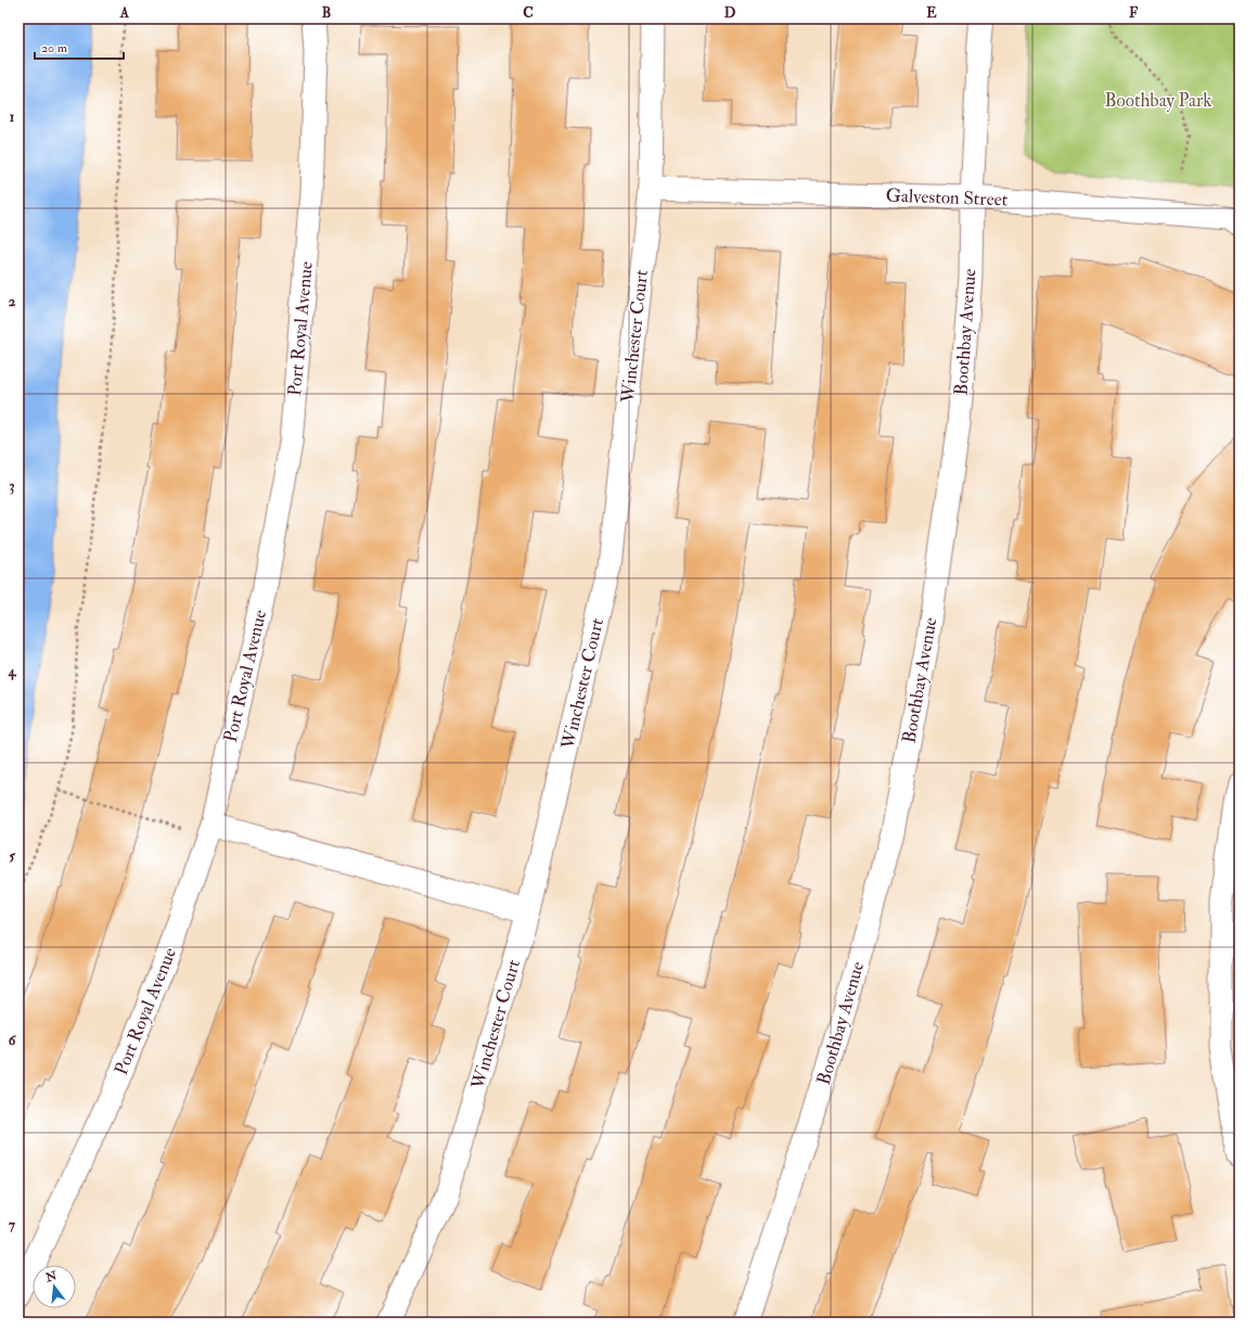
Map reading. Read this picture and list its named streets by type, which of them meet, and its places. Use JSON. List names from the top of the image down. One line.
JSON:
{"streets":{"street":["Galveston Street","Port Royal Avenue","Boothbay Avenue","Winchester Court"]},"crossings":[["Galveston Street","Boothbay Avenue"],["Galveston Street","Winchester Court"]],"parks":["Boothbay Park"],"scale_bar":"20 m","north":"top","grid":{"columns":["A","B","C","D","E","F"],"rows":["1","2","3","4","5","6","7"]}}
